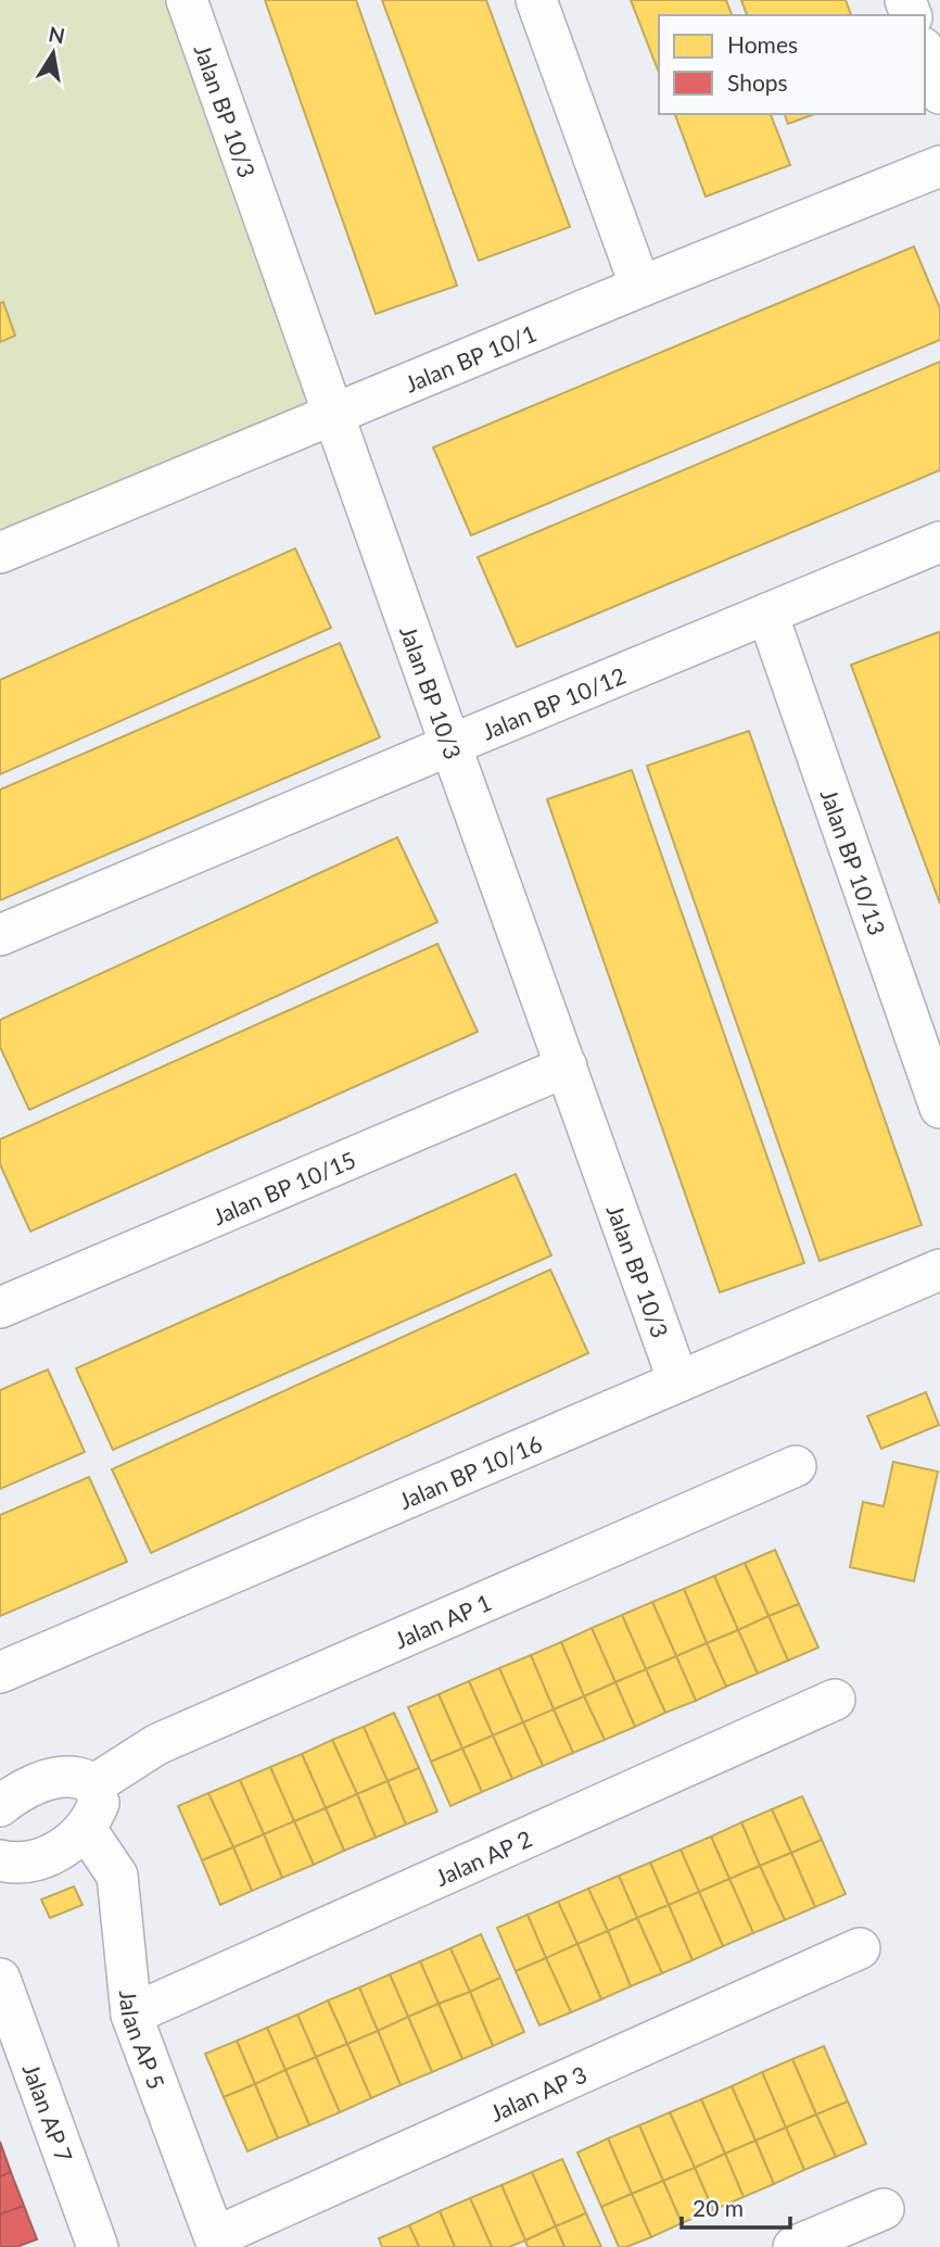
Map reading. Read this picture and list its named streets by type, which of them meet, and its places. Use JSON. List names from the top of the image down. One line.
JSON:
{"streets":{"street":["Jalan BP 10/3","Jalan BP 10/1","Jalan BP 10/12","Jalan BP 10/13","Jalan BP 10/15","Jalan BP 10/16","Jalan AP 1","Jalan AP 2","Jalan AP 5","Jalan AP 3","Jalan AP 7"]},"crossings":[["Jalan BP 10/3","Jalan BP 10/1"],["Jalan BP 10/3","Jalan BP 10/12"],["Jalan BP 10/3","Jalan BP 10/15"],["Jalan BP 10/3","Jalan BP 10/16"],["Jalan BP 10/12","Jalan BP 10/13"],["Jalan AP 2","Jalan AP 5"],["Jalan AP 5","Jalan AP 3"]],"legend":["Homes","Shops"],"scale_bar":"20 m","north":"top"}
